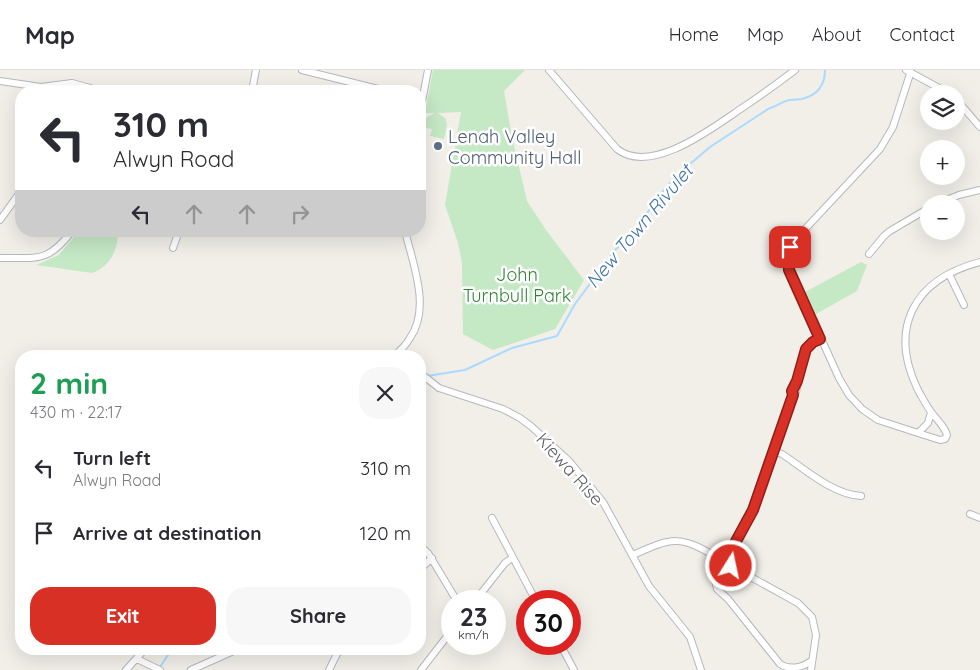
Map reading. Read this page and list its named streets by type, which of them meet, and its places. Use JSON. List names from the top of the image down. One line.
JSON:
{"streets":{"street":["Kiewa Rise"]},"water":["New Town Rivulet"],"parks":["John Turnbull Park"],"places":["Lenah Valley Community Hall"],"page":{"header":"Map","nav":["Home","Map","About","Contact"],"map_buttons":["+","−"],"turn":["310 m","Alwyn Road"],"heading":["2 min","430 m · 22:17"],"list":[{"name":"Turn left","note":"Alwyn Road","value":"310 m"},{"name":"Arrive at destination","value":"120 m"}],"buttons":["Exit","Share"],"speed":"23 km/h","limit":"30"}}
